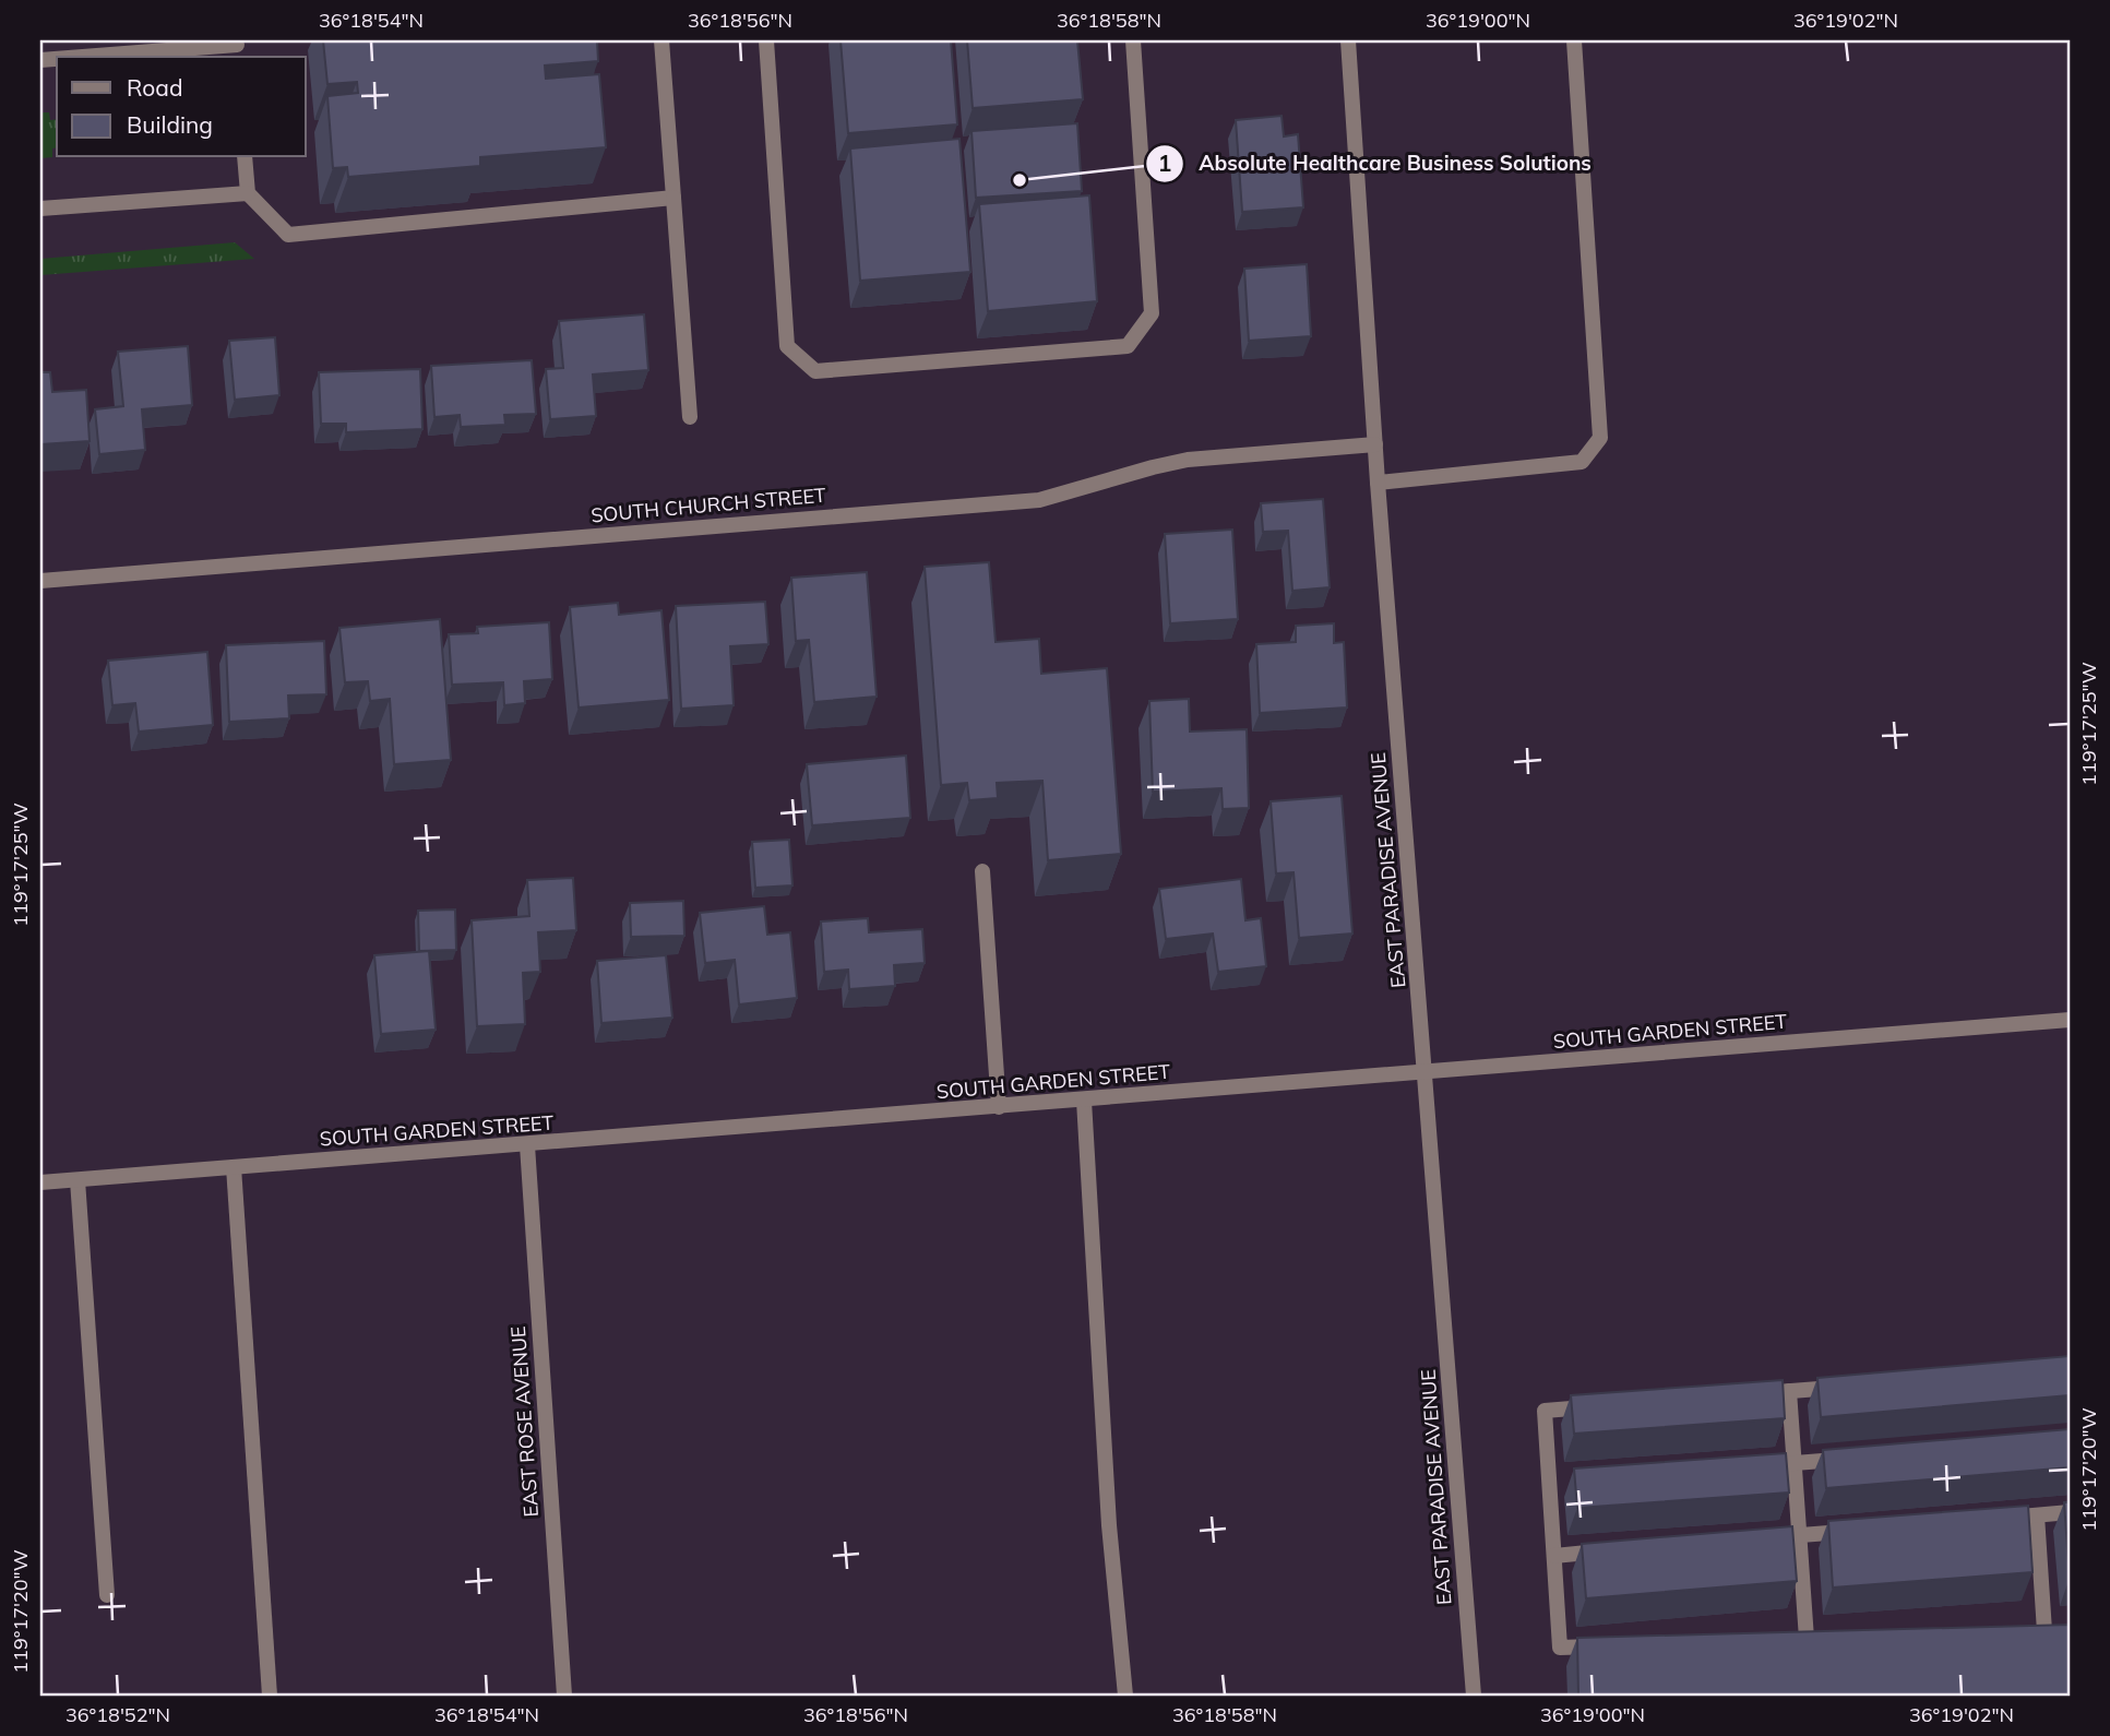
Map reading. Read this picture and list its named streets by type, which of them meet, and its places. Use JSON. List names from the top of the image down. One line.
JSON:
{"streets":{"street":["SOUTH CHURCH STREET","EAST PARADISE AVENUE","SOUTH GARDEN STREET","EAST ROSE AVENUE"]},"crossings":[["SOUTH CHURCH STREET","EAST PARADISE AVENUE"],["EAST PARADISE AVENUE","SOUTH GARDEN STREET"],["SOUTH GARDEN STREET","EAST ROSE AVENUE"]],"places":["Absolute Healthcare Business Solutions"],"legend":["Road","Building"],"coordinates":["36°18'54\"N","36°18'56\"N","36°18'58\"N","36°19'00\"N","36°19'02\"N","119°17'25\"W","119°17'20\"W","36°18'52\"N"]}
